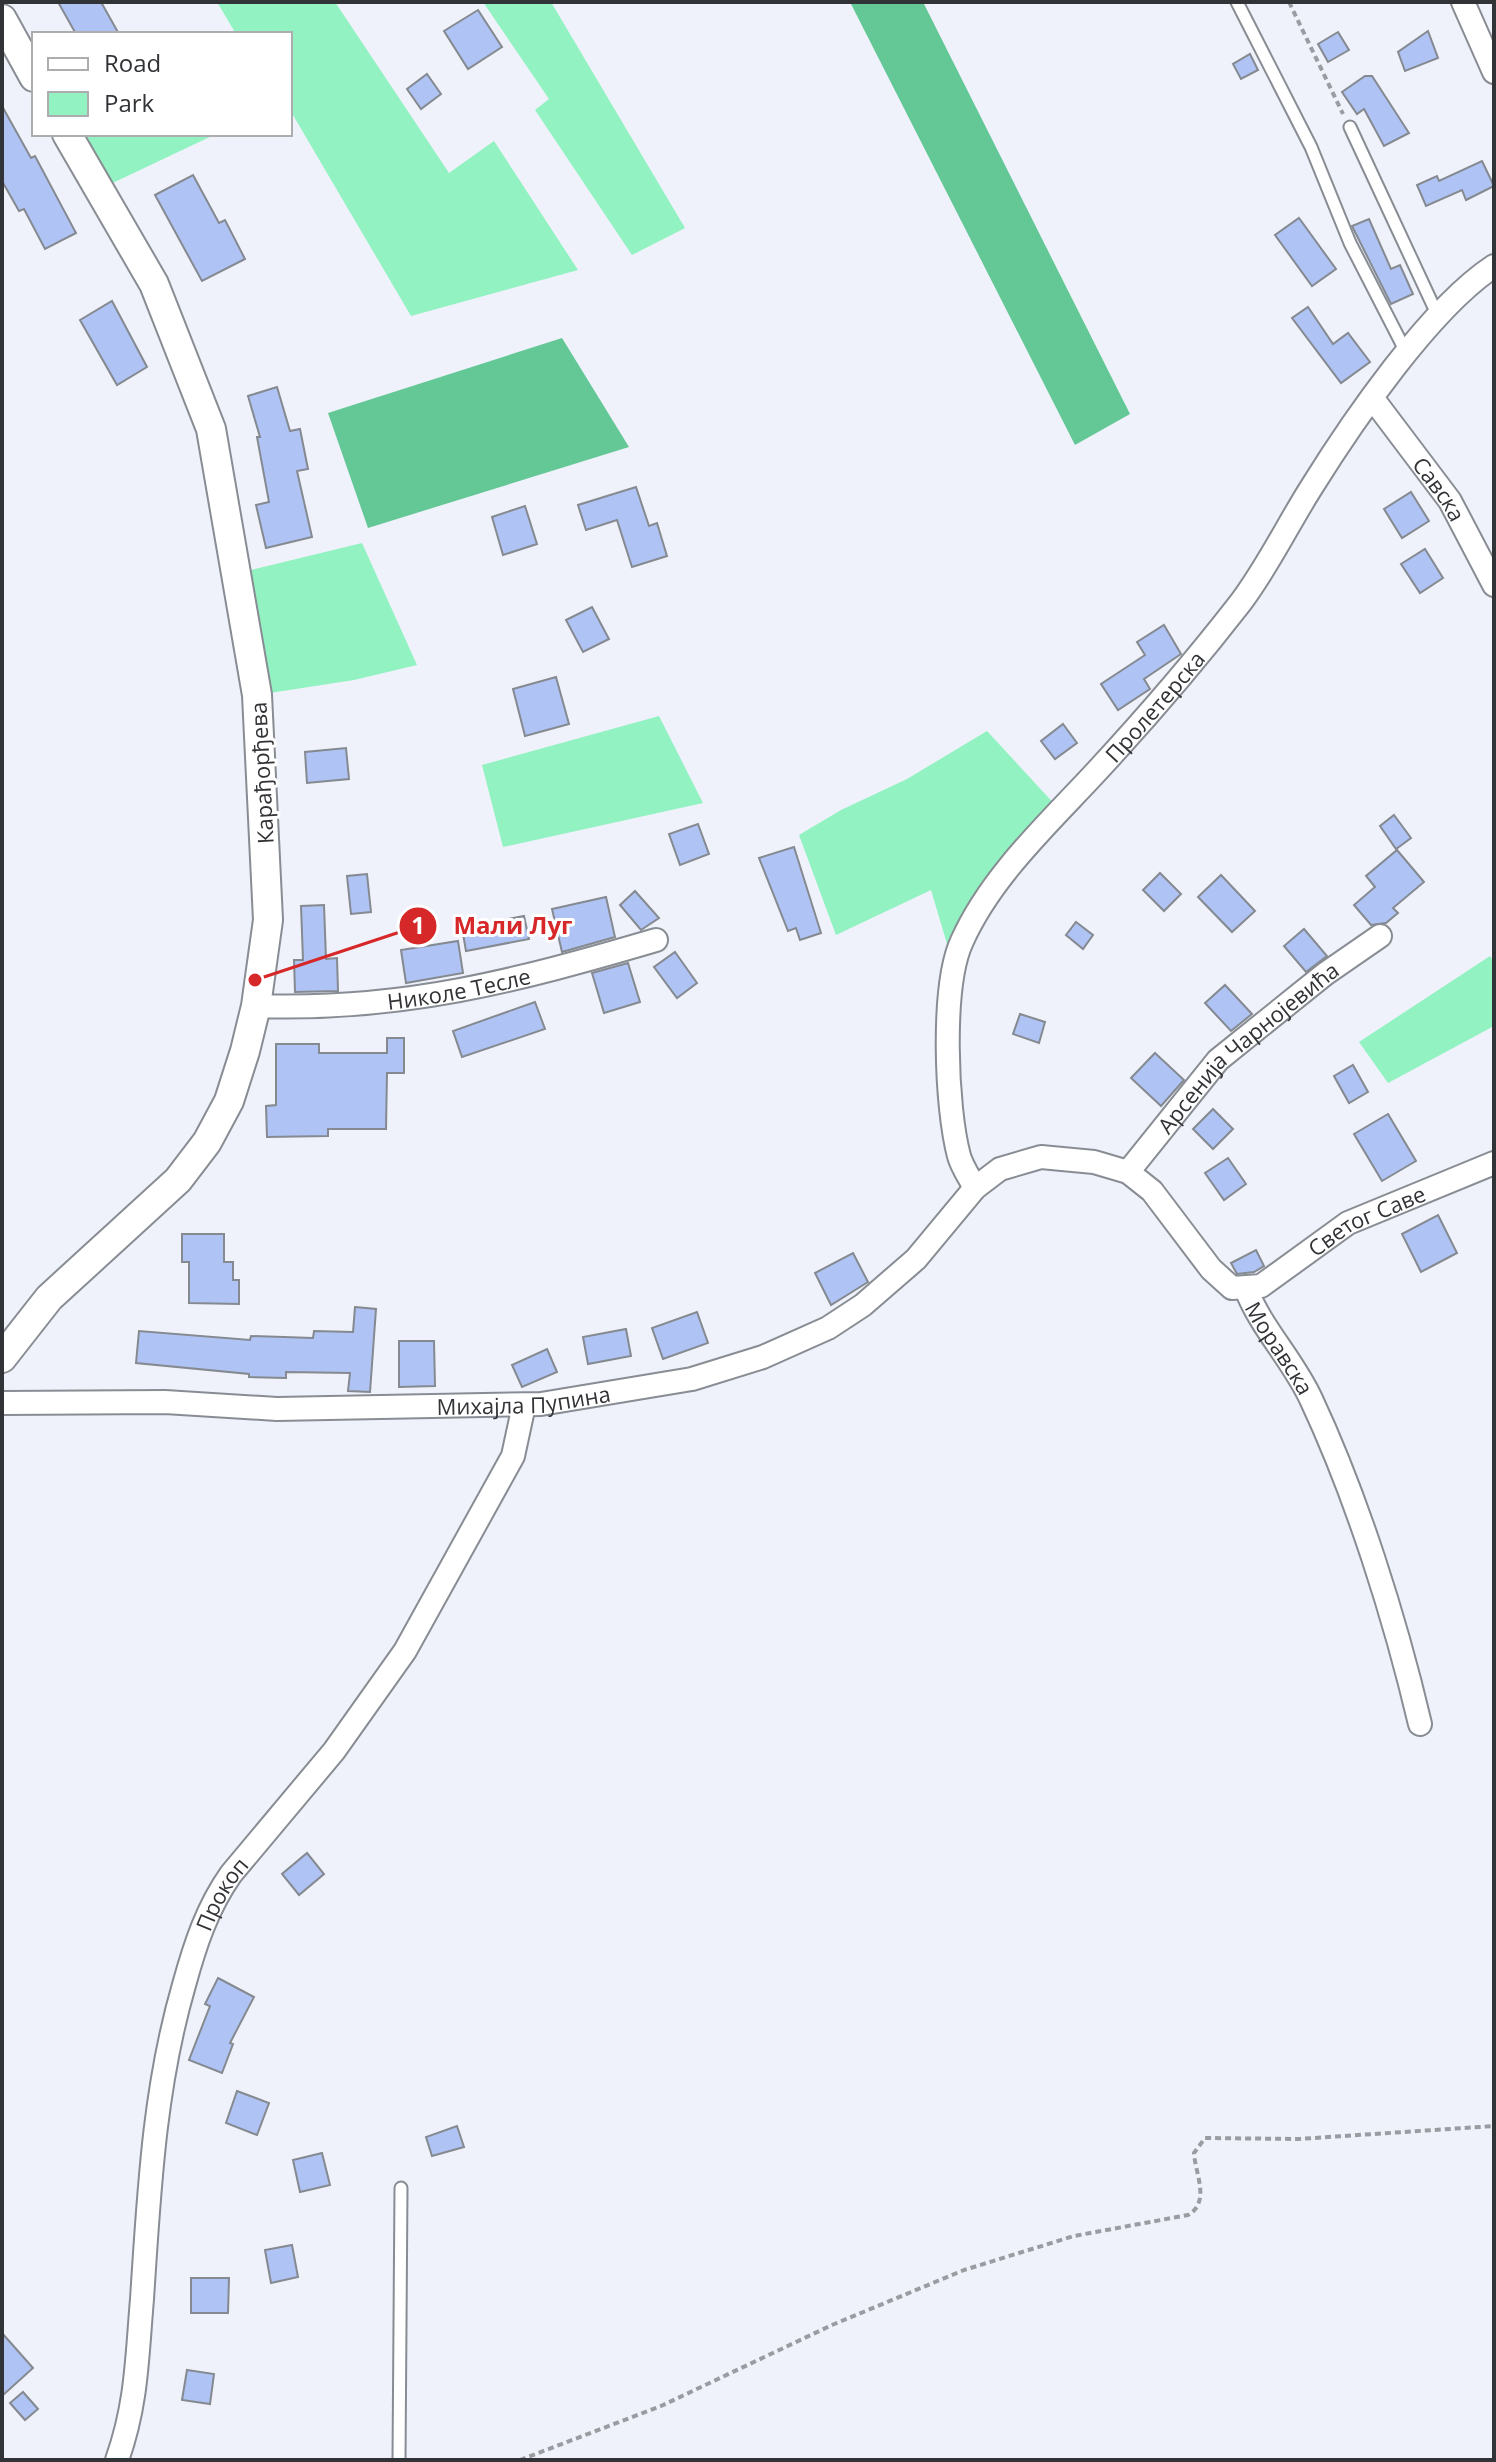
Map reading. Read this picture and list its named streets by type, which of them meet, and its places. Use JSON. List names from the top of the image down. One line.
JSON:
{"streets":{"street":["Савска","Пролетерска","Карађорђева","Николе Тесле","Арсенија Чарнојевића","Светог Саве","Моравска","Михајла Пупина","Прокоп"]},"crossings":[["Савска","Пролетерска"],["Пролетерска","Моравска"],["Пролетерска","Михајла Пупина"],["Карађорђева","Николе Тесле"],["Арсенија Чарнојевића","Моравска"],["Светог Саве","Моравска"],["Моравска","Михајла Пупина"],["Михајла Пупина","Прокоп"]],"places":["Мали Луг"],"legend":["Road","Park"]}
